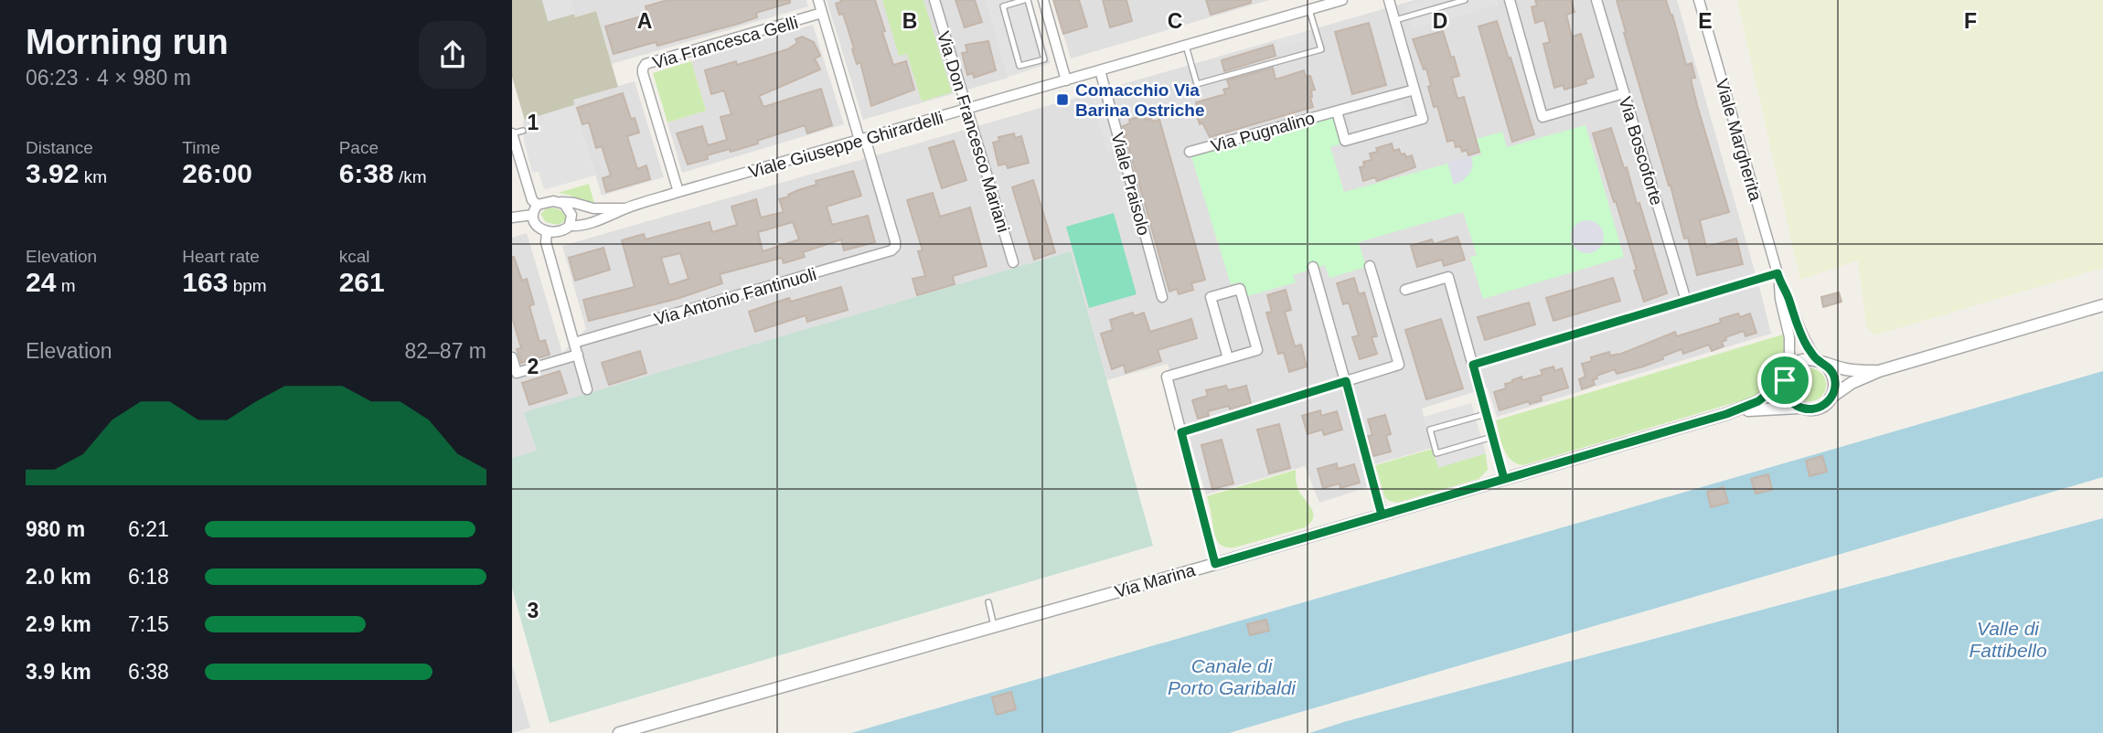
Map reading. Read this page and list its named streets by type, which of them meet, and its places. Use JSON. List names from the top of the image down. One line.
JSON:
{"streets":{"street":["Via Francesca Gelli","Via Don Francesco Mariani","Via Pugnalino","Viale Margherita","Viale Giuseppe Ghirardelli","Via Boscoforte","Viale Praisolo","Via Antonio Fantinuoli","Via Marina"]},"crossings":[["Via Francesca Gelli","Viale Giuseppe Ghirardelli"],["Via Don Francesco Mariani","Viale Giuseppe Ghirardelli"],["Viale Margherita","Via Marina"],["Viale Giuseppe Ghirardelli","Viale Praisolo"],["Viale Giuseppe Ghirardelli","Via Antonio Fantinuoli"]],"water":["Valle di Fattibello","Canale di Porto Garibaldi"],"places":{"transit":["Comacchio Via Barina Ostriche"]},"page":{"heading":["Morning run","06:23 · 4 × 980 m"],"stats":[["Distance","3.92 km"],["Time","26:00"],["Pace","6:38 /km"],["Elevation","24 m"],["Heart rate","163 bpm"],["kcal","261"]],"chart":["Elevation","82–87 m"],"list":[{"name":"980 m","note":"6:21"},{"name":"2.0 km","note":"6:18"},{"name":"2.9 km","note":"7:15"},{"name":"3.9 km","note":"6:38"}]},"grid":{"columns":["A","B","C","D","E","F"],"rows":["1","2","3"]}}
